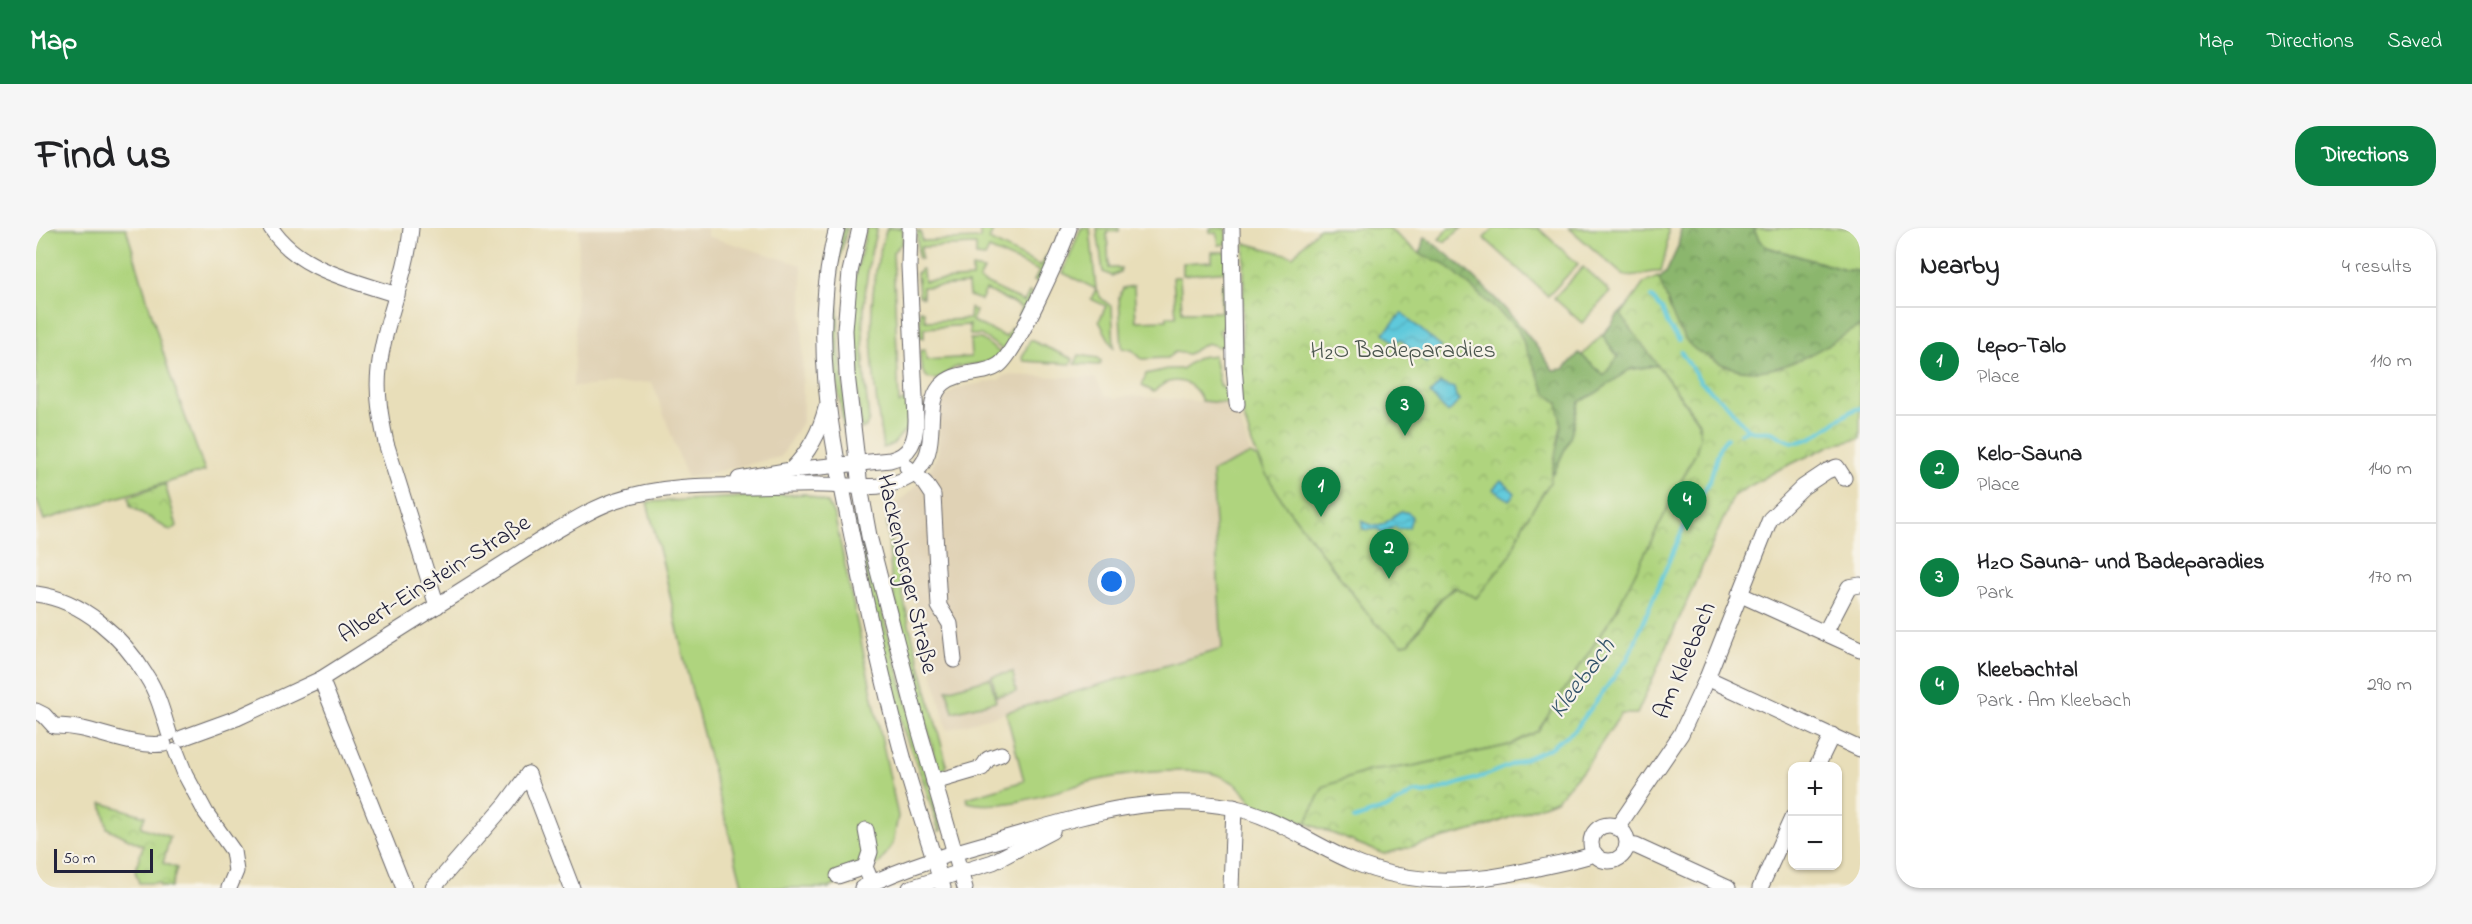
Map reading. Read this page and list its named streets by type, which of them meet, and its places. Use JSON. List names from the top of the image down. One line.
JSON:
{"streets":{"street":["Hackenberger Straße","Albert-Einstein-Straße","Am Kleebach"]},"crossings":[["Hackenberger Straße","Albert-Einstein-Straße"]],"water":["Kleebach"],"parks":["H₂O Badeparadies"],"scale_bar":"50 m","page":{"header":"Map","nav":["Map","Directions","Saved"],"title":"Find us","buttons":"Directions","heading":["Nearby","4 results"],"list":[{"mark":"1","name":"Lepo-Talo","note":"Place","value":"110 m"},{"mark":"2","name":"Kelo-Sauna","note":"Place","value":"140 m"},{"mark":"3","name":"H₂O Sauna- und Badeparadies","note":"Park","value":"170 m"},{"mark":"4","name":"Kleebachtal","note":"Park · Am Kleebach","value":"290 m"}],"pins":["3","1","4","2"],"map_buttons":["+","−"],"scale":"50 m"}}
